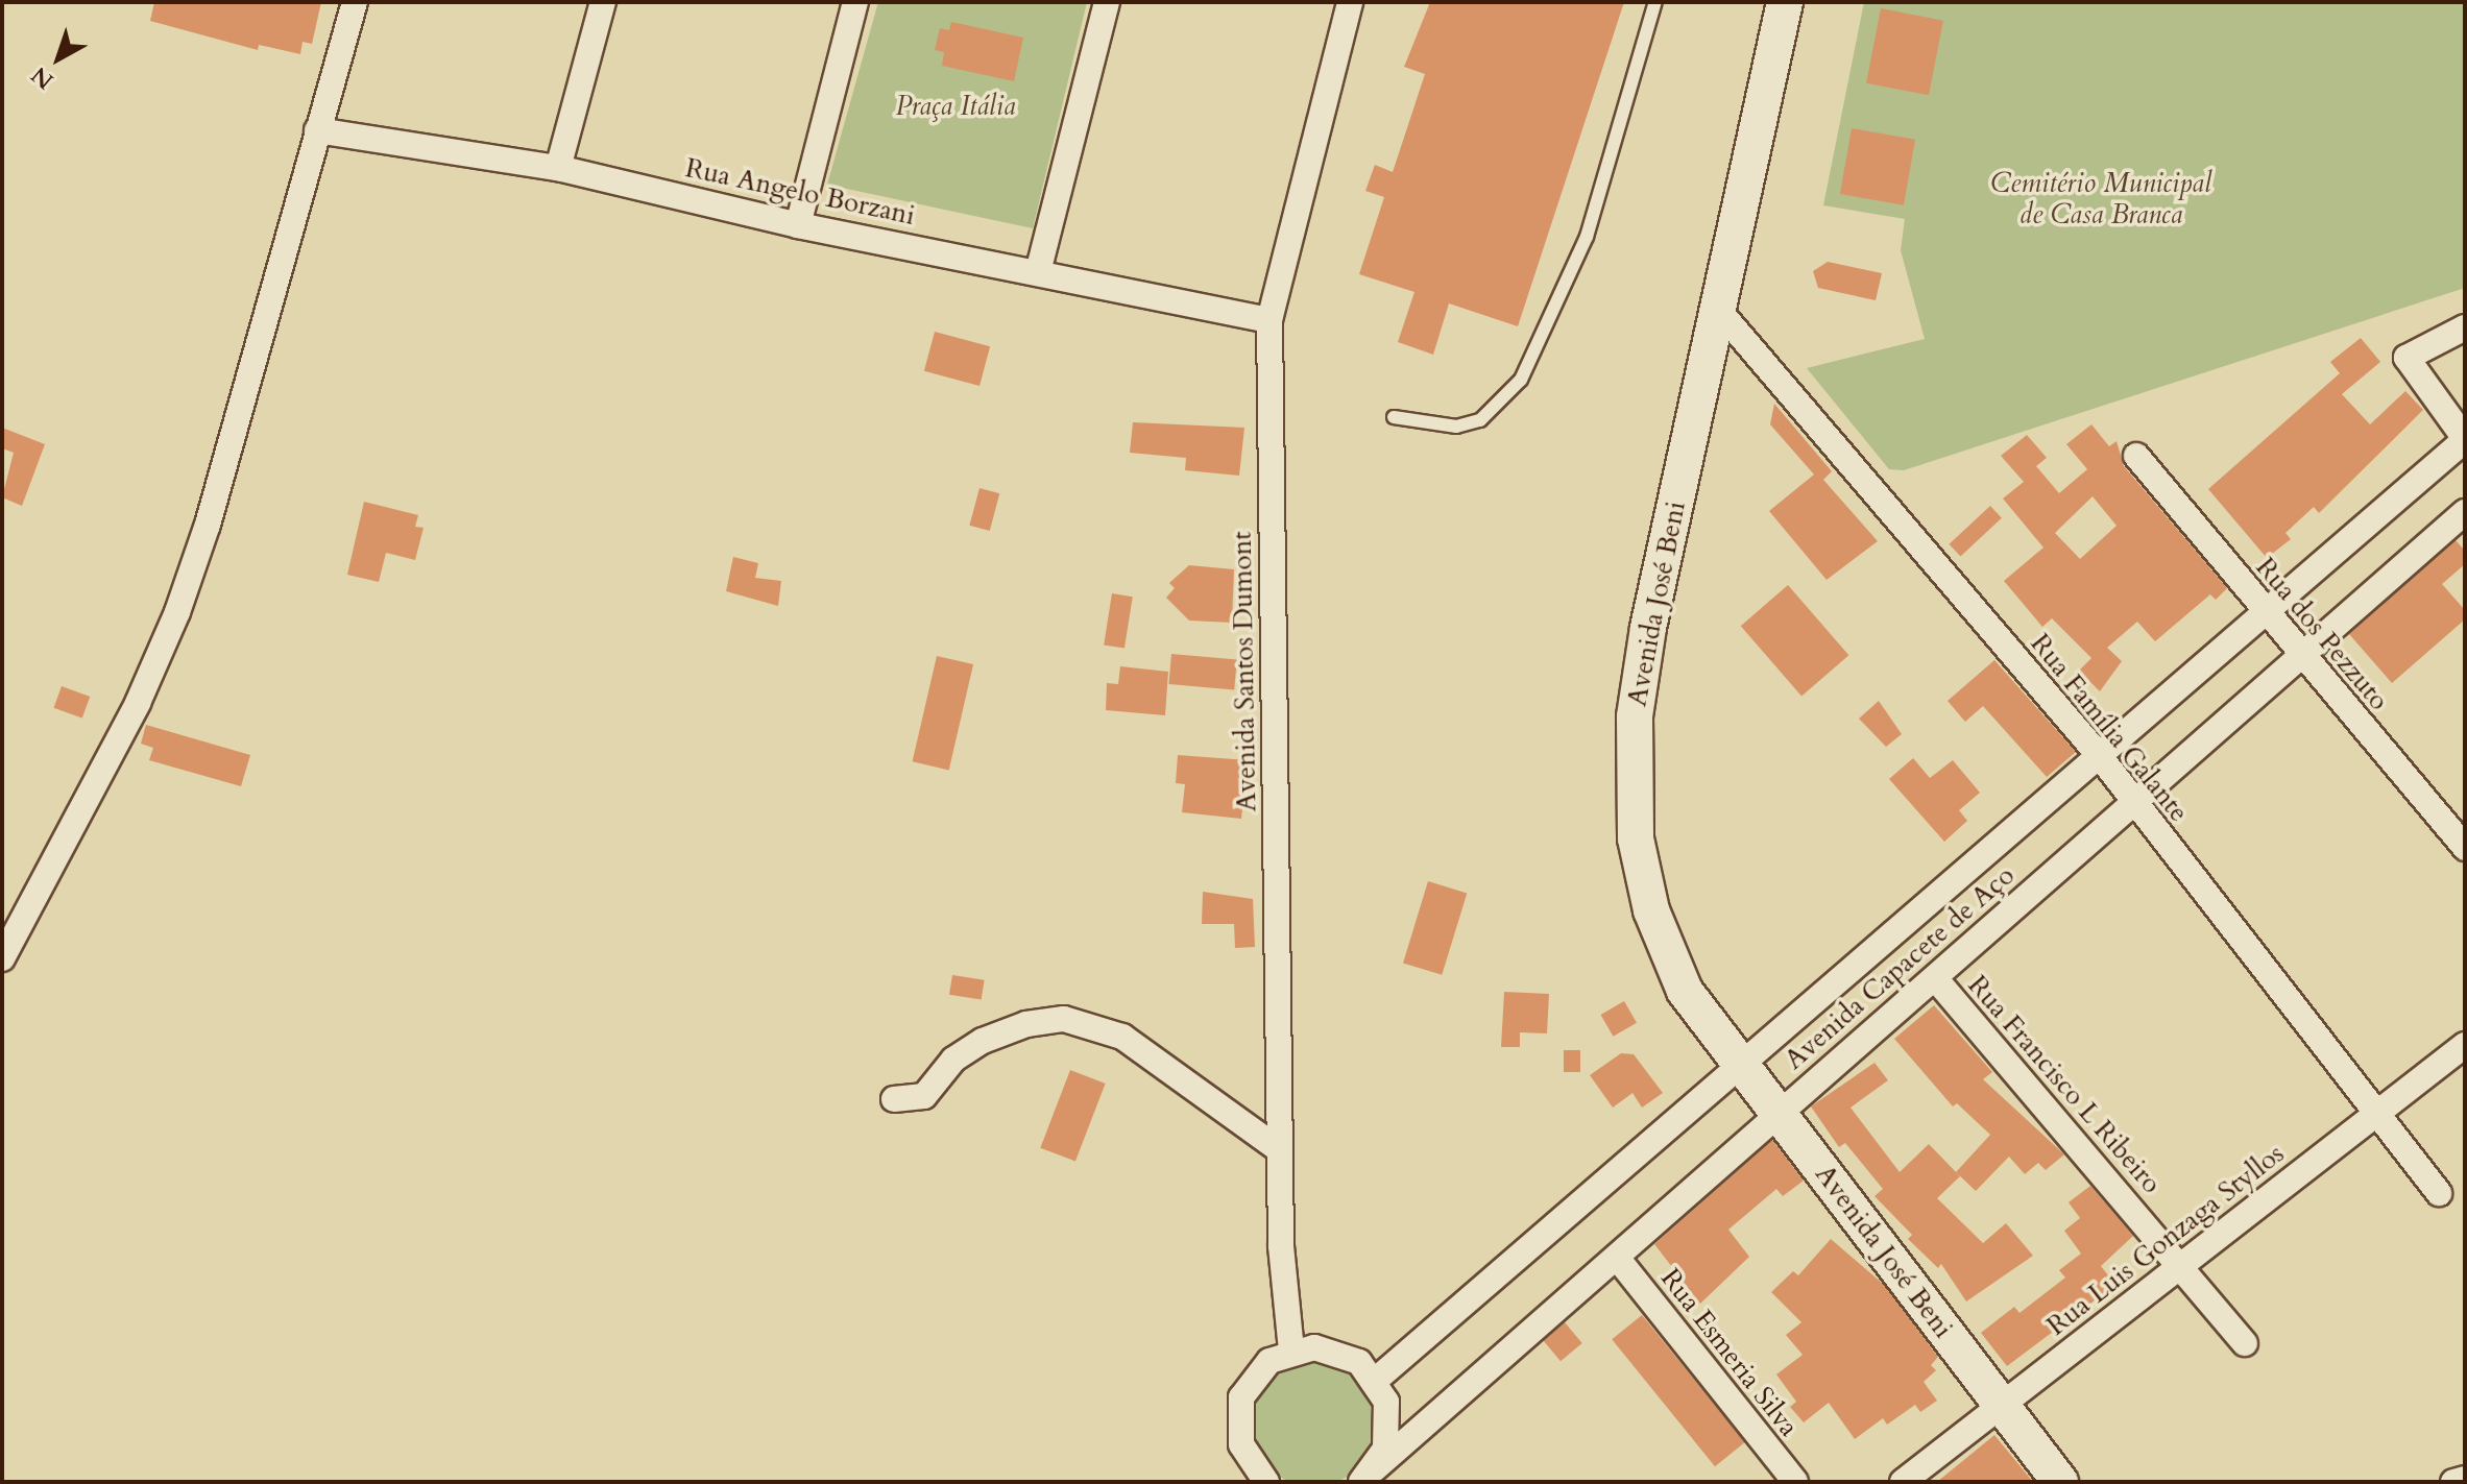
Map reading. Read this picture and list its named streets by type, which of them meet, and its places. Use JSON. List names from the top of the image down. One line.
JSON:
{"streets":{"main road":["Avenida José Beni"],"street":["Rua Angelo Borzani","Rua dos Pezzuto","Avenida Santos Dumont","Rua Família Galante","Avenida Capacete de Aço","Rua Francisco L Ribeiro","Rua Luis Gonzaga Styllos","Rua Esmeria Silva"]},"crossings":[["Rua Angelo Borzani","Avenida Santos Dumont"],["Avenida José Beni","Rua Família Galante"],["Avenida José Beni","Avenida Capacete de Aço"],["Avenida José Beni","Rua Luis Gonzaga Styllos"],["Rua dos Pezzuto","Avenida Capacete de Aço"],["Rua Família Galante","Avenida Capacete de Aço"],["Rua Família Galante","Rua Luis Gonzaga Styllos"],["Avenida Capacete de Aço","Rua Francisco L Ribeiro"],["Avenida Capacete de Aço","Rua Esmeria Silva"],["Rua Francisco L Ribeiro","Rua Luis Gonzaga Styllos"]],"parks":["Praça Itália","Cemitério Municipal de Casa Branca"],"north":"bottom left"}
